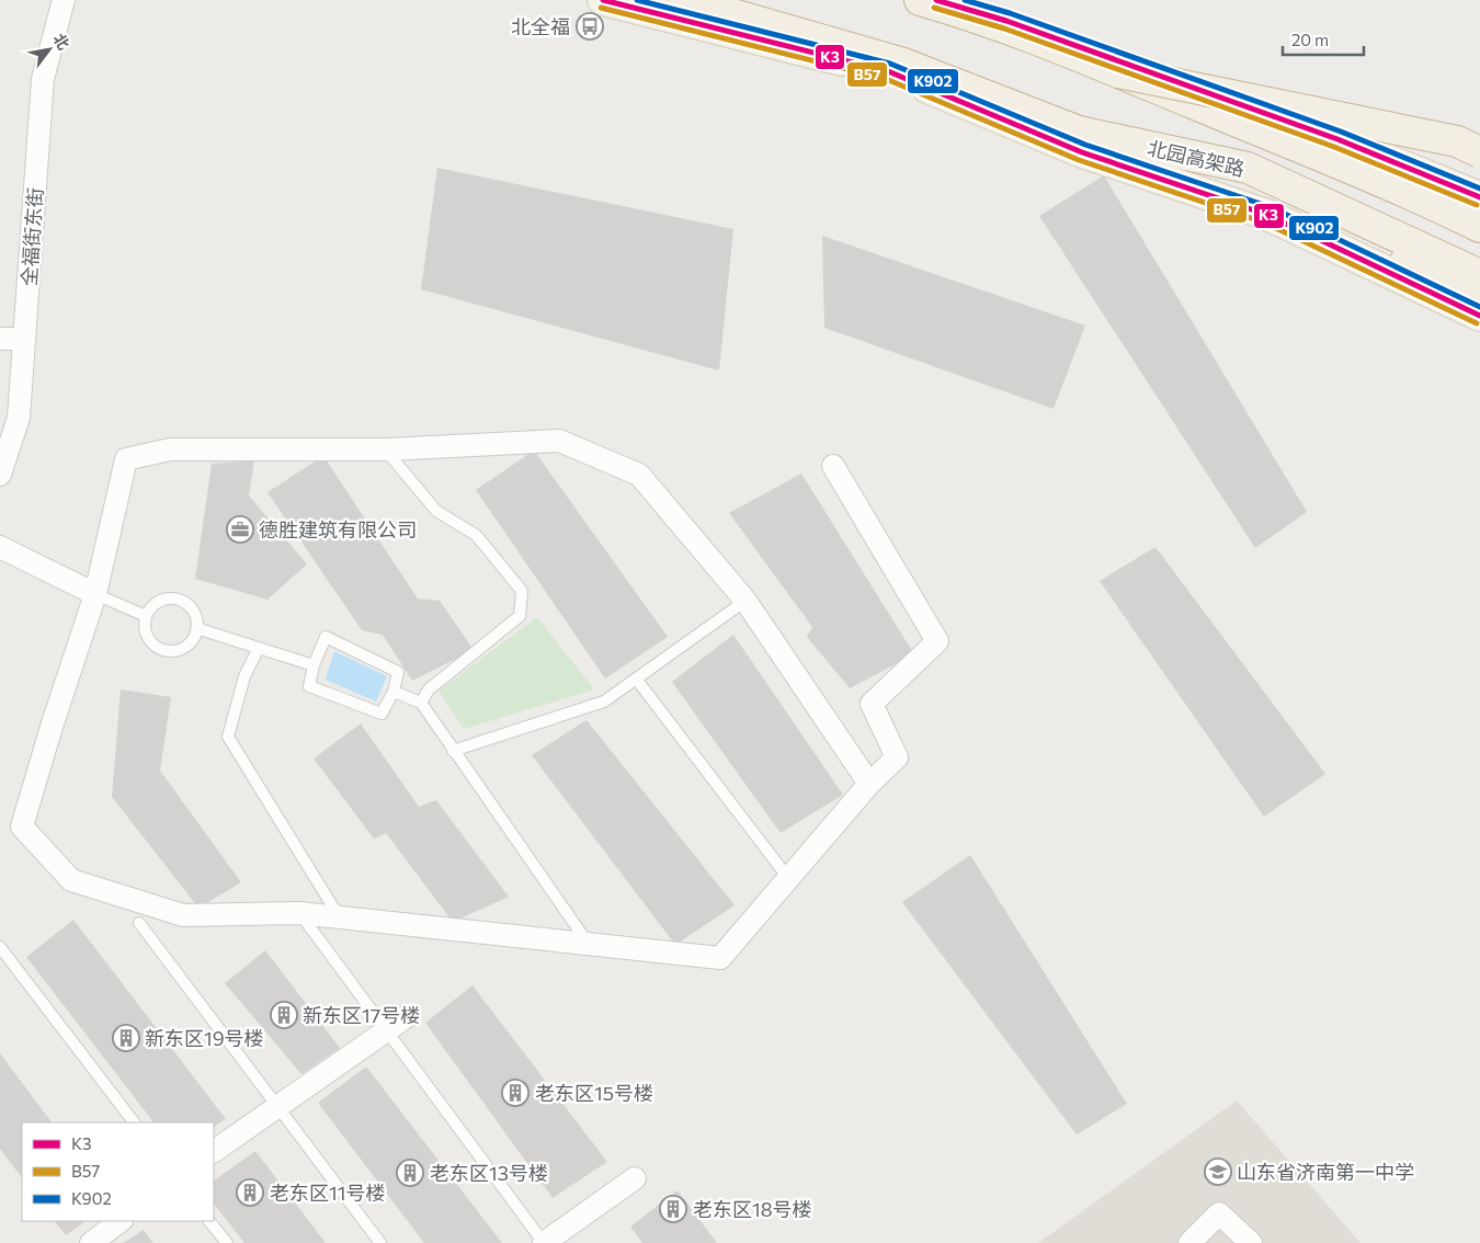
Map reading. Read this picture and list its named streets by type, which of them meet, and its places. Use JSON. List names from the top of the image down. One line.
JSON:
{"streets":{"highway":["北园高架路"],"street":["全福街东街"]},"places":{"bus stop":["北全福"],"office":["德胜建筑有限公司"],"building":["新东区17号楼","新东区19号楼","老东区15号楼","老东区13号楼","老东区11号楼","老东区18号楼"],"school or university":["山东省济南第一中学"]},"lines":["transit line K3","transit line K902","transit line B57"],"legend":["K3","B57","K902"],"scale_bar":"20 m","north":"top right"}
